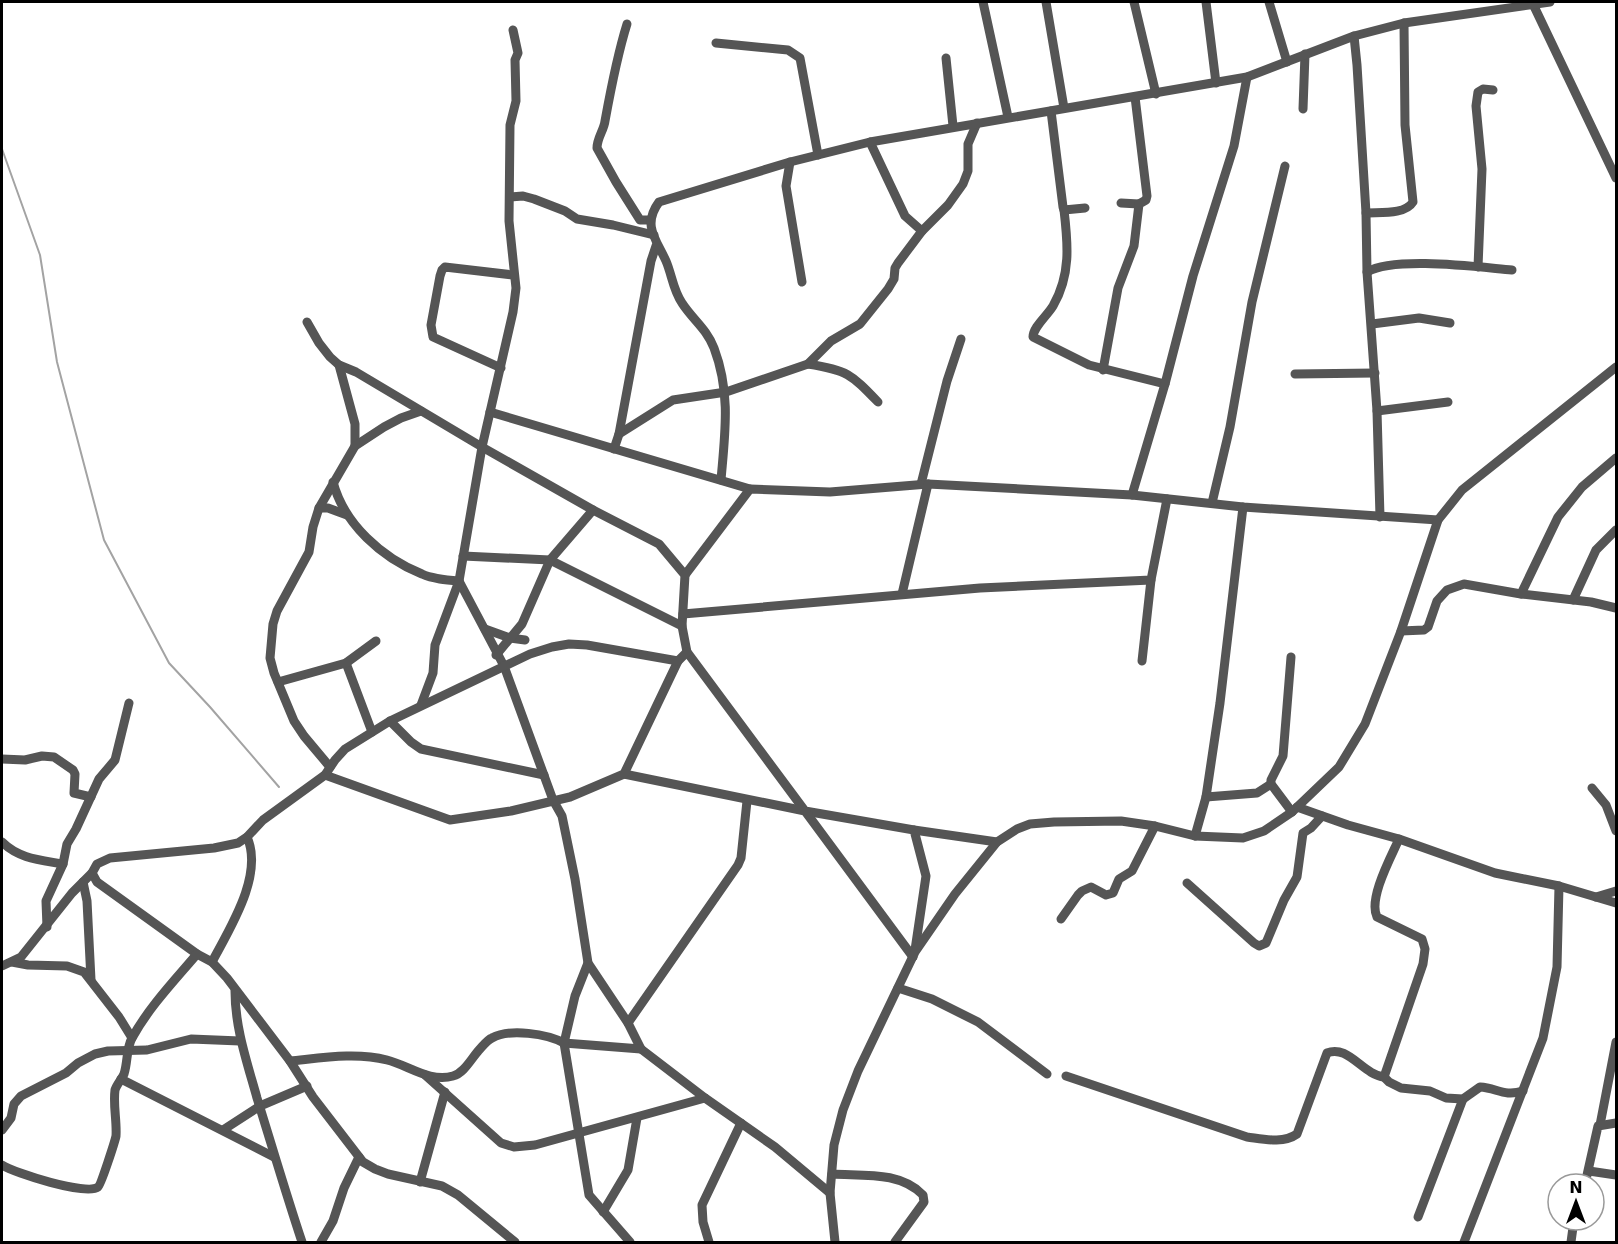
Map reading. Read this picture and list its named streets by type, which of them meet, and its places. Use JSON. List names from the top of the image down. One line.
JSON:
{"north":"top"}
